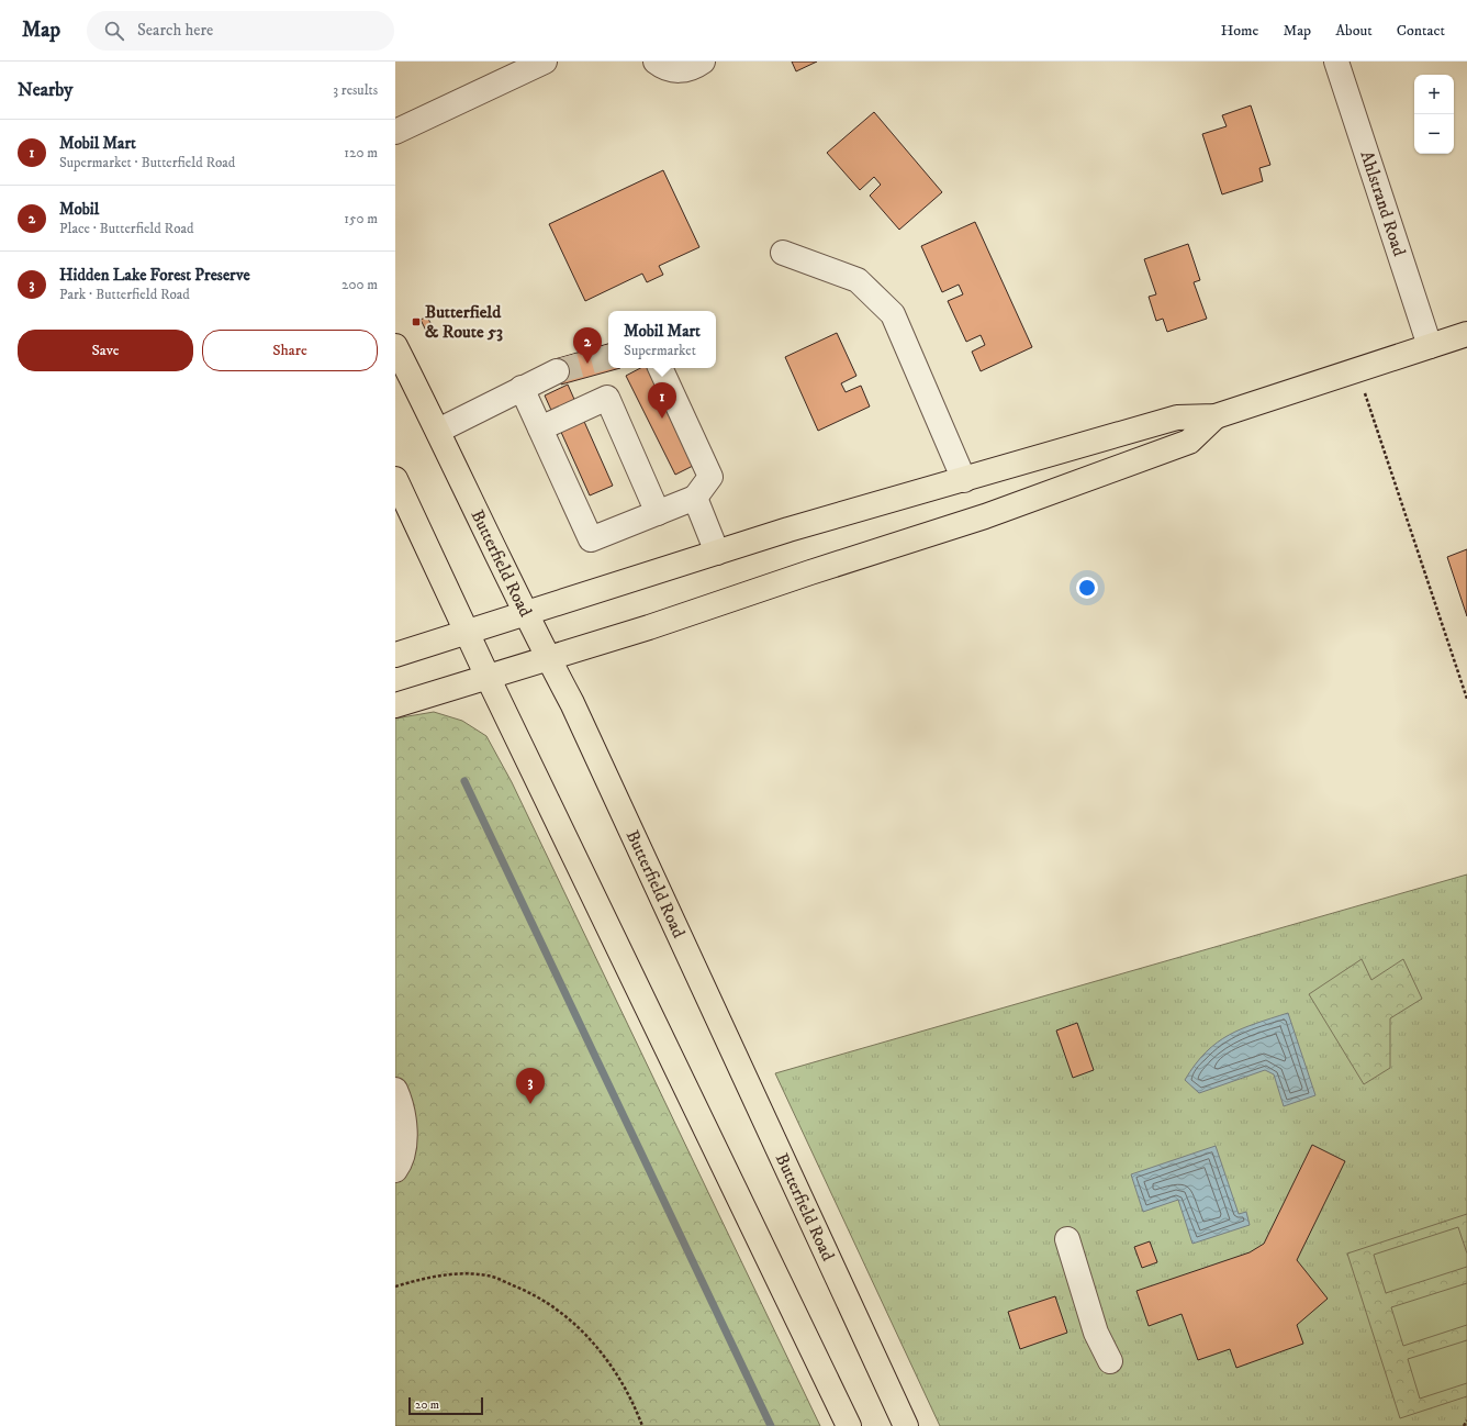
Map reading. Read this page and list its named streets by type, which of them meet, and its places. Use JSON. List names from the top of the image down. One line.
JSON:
{"streets":{"main road":["Butterfield Road"],"street":["Ahlstrand Road"]},"places":{"transit":["Butterfield & Route 53"]},"scale_bar":"20 m","page":{"header":"Map","search":"Search here","nav":["Home","Map","About","Contact"],"heading":["Nearby","3 results"],"map_buttons":["+","−"],"list":[{"mark":"1","name":"Mobil Mart","note":"Supermarket · Butterfield Road","value":"120 m"},{"mark":"2","name":"Mobil","note":"Place · Butterfield Road","value":"150 m"},{"mark":"3","name":"Hidden Lake Forest Preserve","note":"Park · Butterfield Road","value":"200 m"}],"popup":["Mobil Mart","Supermarket"],"buttons":["Save","Share"],"pins":["2","1","3"],"scale":"20 m"}}
